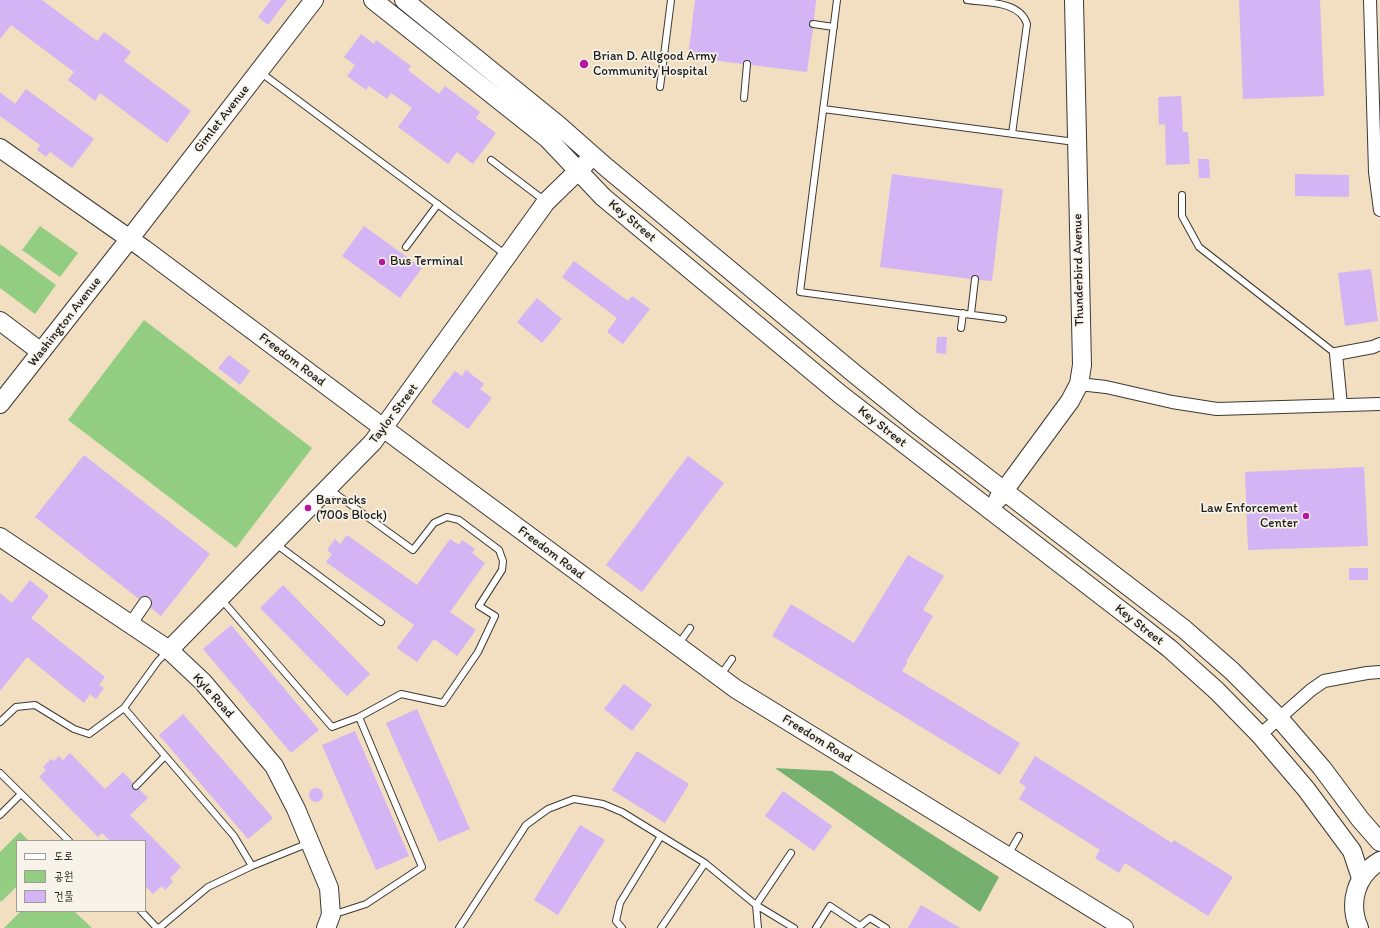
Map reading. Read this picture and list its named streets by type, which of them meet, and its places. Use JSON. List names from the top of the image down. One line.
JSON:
{"streets":{"street":["Gimlet Avenue","Key Street","Thunderbird Avenue","Washington Avenue","Freedom Road","Taylor Street","Kyle Road"]},"crossings":[["Gimlet Avenue","Washington Avenue"],["Gimlet Avenue","Freedom Road"],["Key Street","Thunderbird Avenue"],["Key Street","Taylor Street"],["Washington Avenue","Freedom Road"],["Freedom Road","Taylor Street"],["Taylor Street","Kyle Road"]],"places":["Brian D. Allgood Army Community Hospital","Bus Terminal","Barracks (700s Block)","Law Enforcement Center"],"legend":["도로","공원","건물"]}
